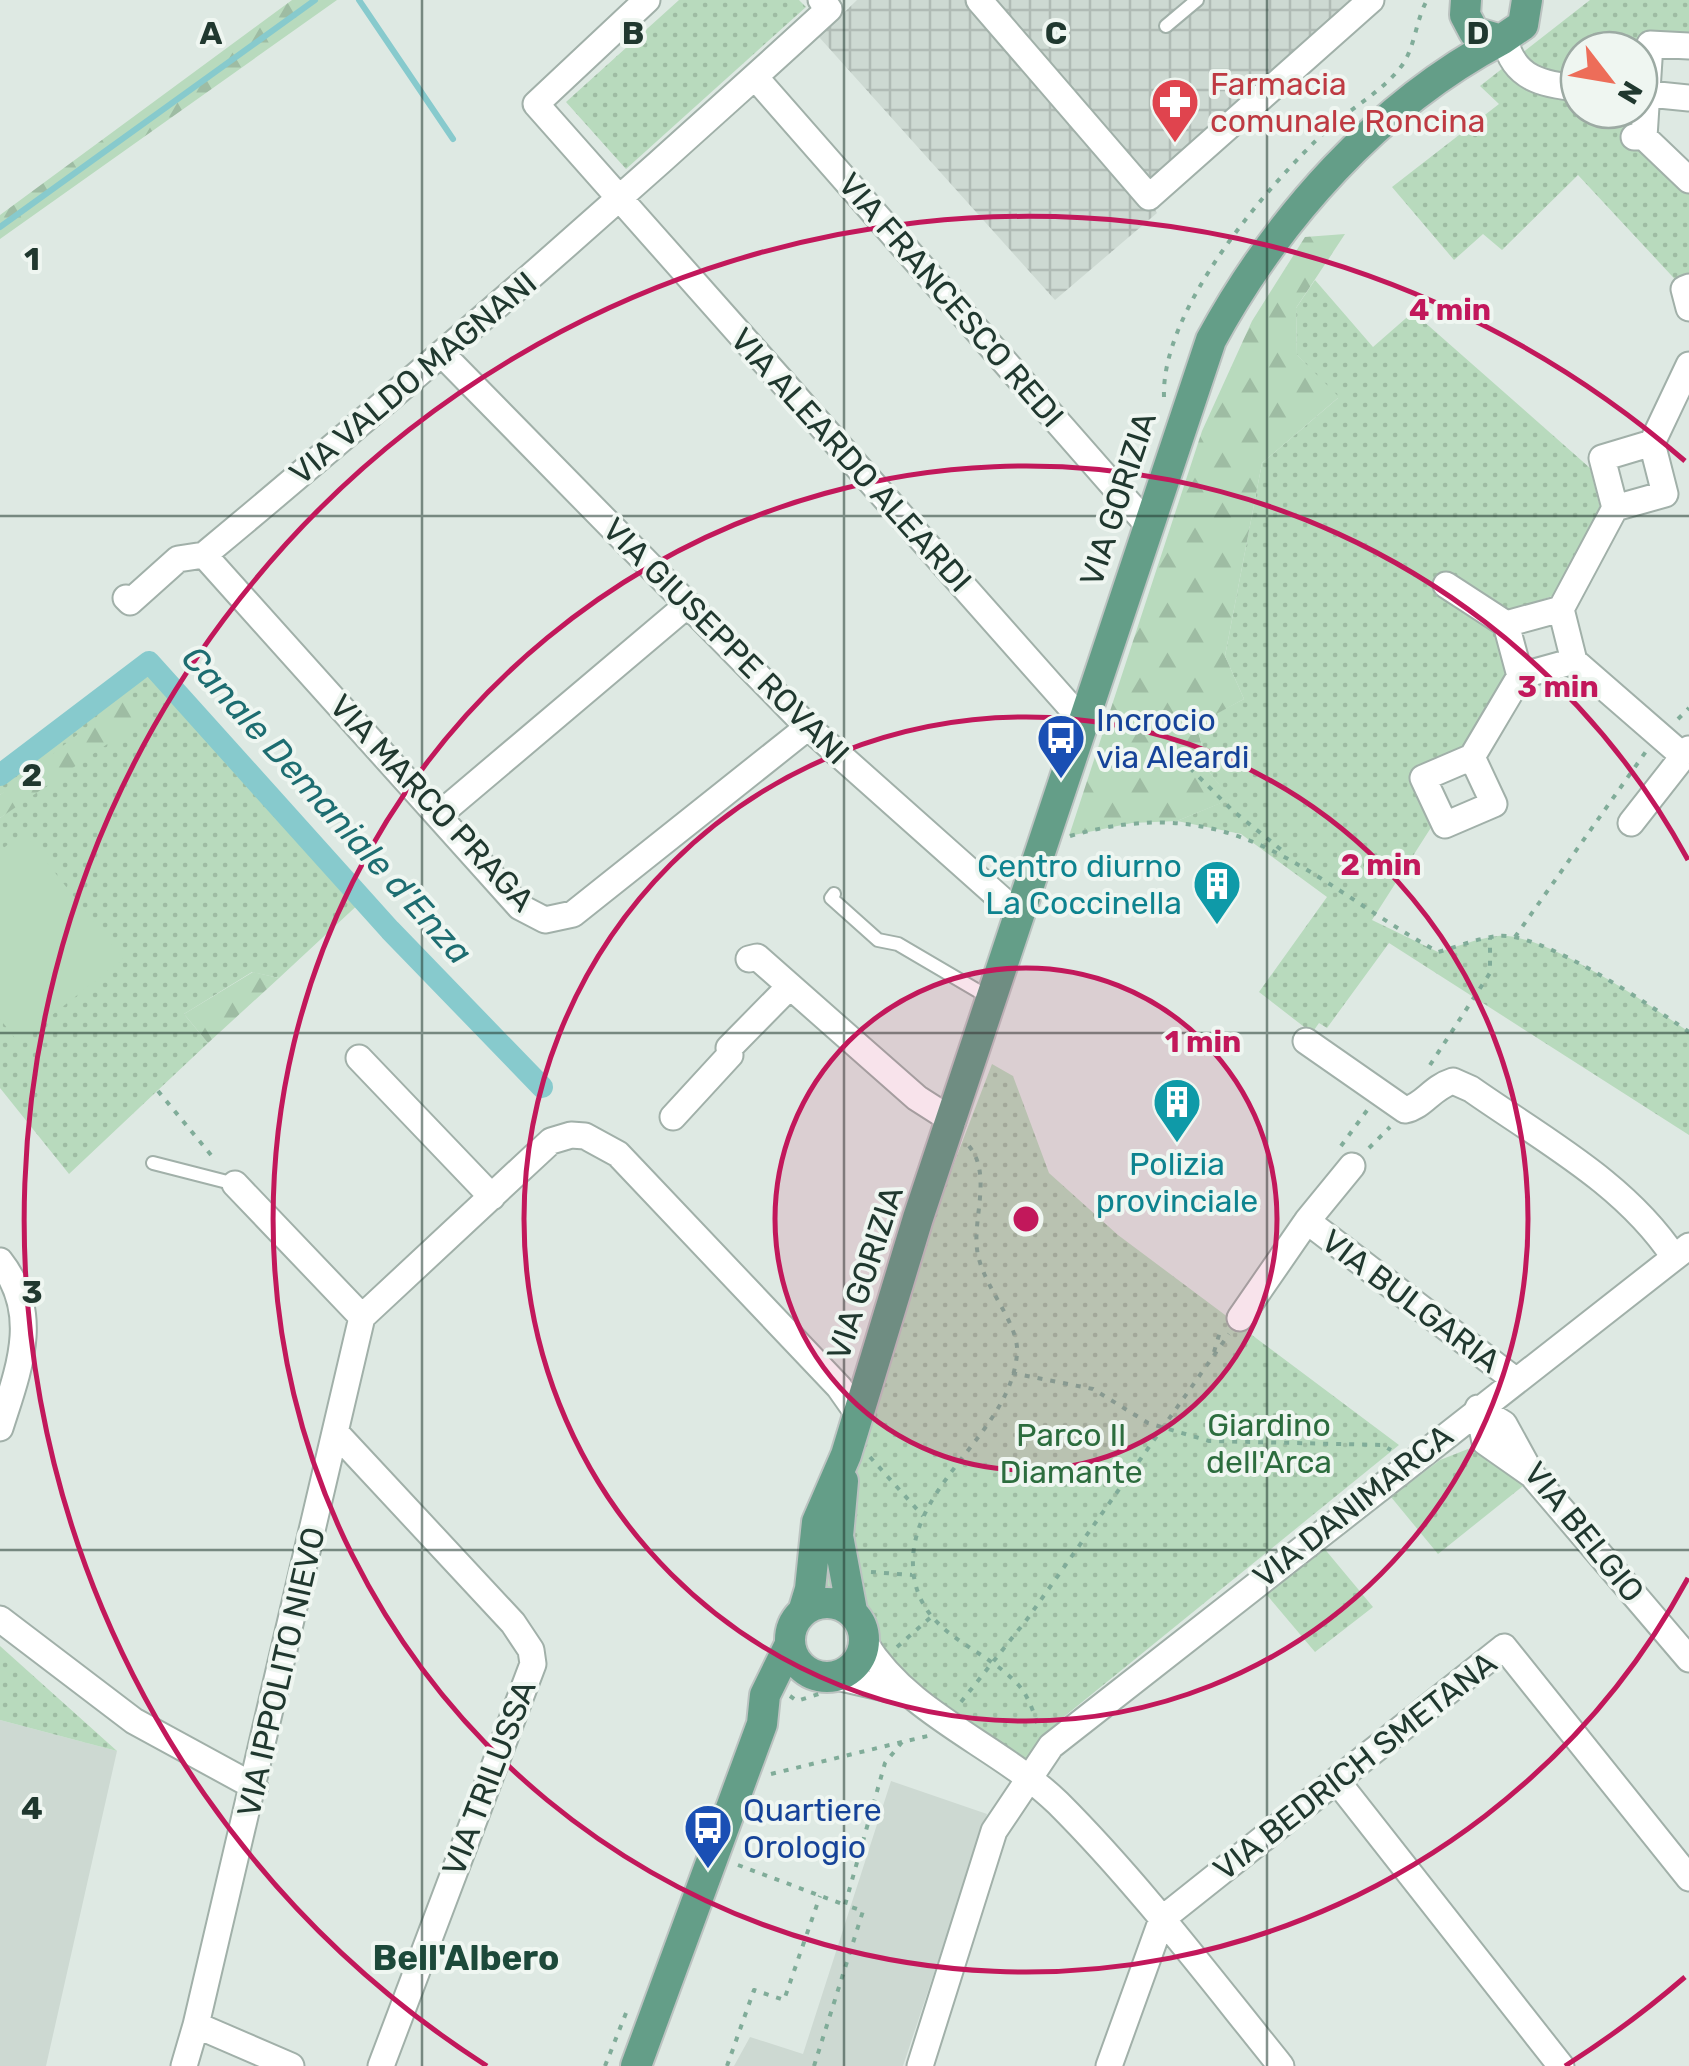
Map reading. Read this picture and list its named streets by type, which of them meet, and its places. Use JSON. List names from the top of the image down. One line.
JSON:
{"streets":{"main road":["VIA GORIZIA"],"street":["VIA FRANCESCO REDI","VIA VALDO MAGNANI","VIA ALEARDO ALEARDI","VIA GIUSEPPE ROVANI","VIA MARCO PRAGA","VIA BULGARIA","VIA DANIMARCA","VIA BELGIO","VIA IPPOLITO NIEVO","VIA BEDRICH SMETANA","VIA TRILUSSA"]},"crossings":[["VIA FRANCESCO REDI","VIA GORIZIA"],["VIA VALDO MAGNANI","VIA ALEARDO ALEARDI"],["VIA VALDO MAGNANI","VIA GIUSEPPE ROVANI"],["VIA VALDO MAGNANI","VIA MARCO PRAGA"],["VIA ALEARDO ALEARDI","VIA GORIZIA"],["VIA GORIZIA","VIA GIUSEPPE ROVANI"],["VIA GIUSEPPE ROVANI","VIA MARCO PRAGA"],["VIA BULGARIA","VIA DANIMARCA"],["VIA DANIMARCA","VIA BELGIO"],["VIA IPPOLITO NIEVO","VIA TRILUSSA"]],"districts":["Bell'Albero"],"water":["Canale Demaniale d'Enza"],"parks":["Giardino dell'Arca","Parco Il Diamante"],"places":{"pharmacy":["Farmacia comunale Roncina"],"bus stop":["Incrocio via Aleardi","Quartiere Orologio"],"building":["Centro diurno La Coccinella","Polizia provinciale"]},"north":"bottom right","grid":{"columns":["A","B","C","D"],"rows":["1","2","3","4"]},"rings":["4 min","3 min","2 min","1 min"]}
